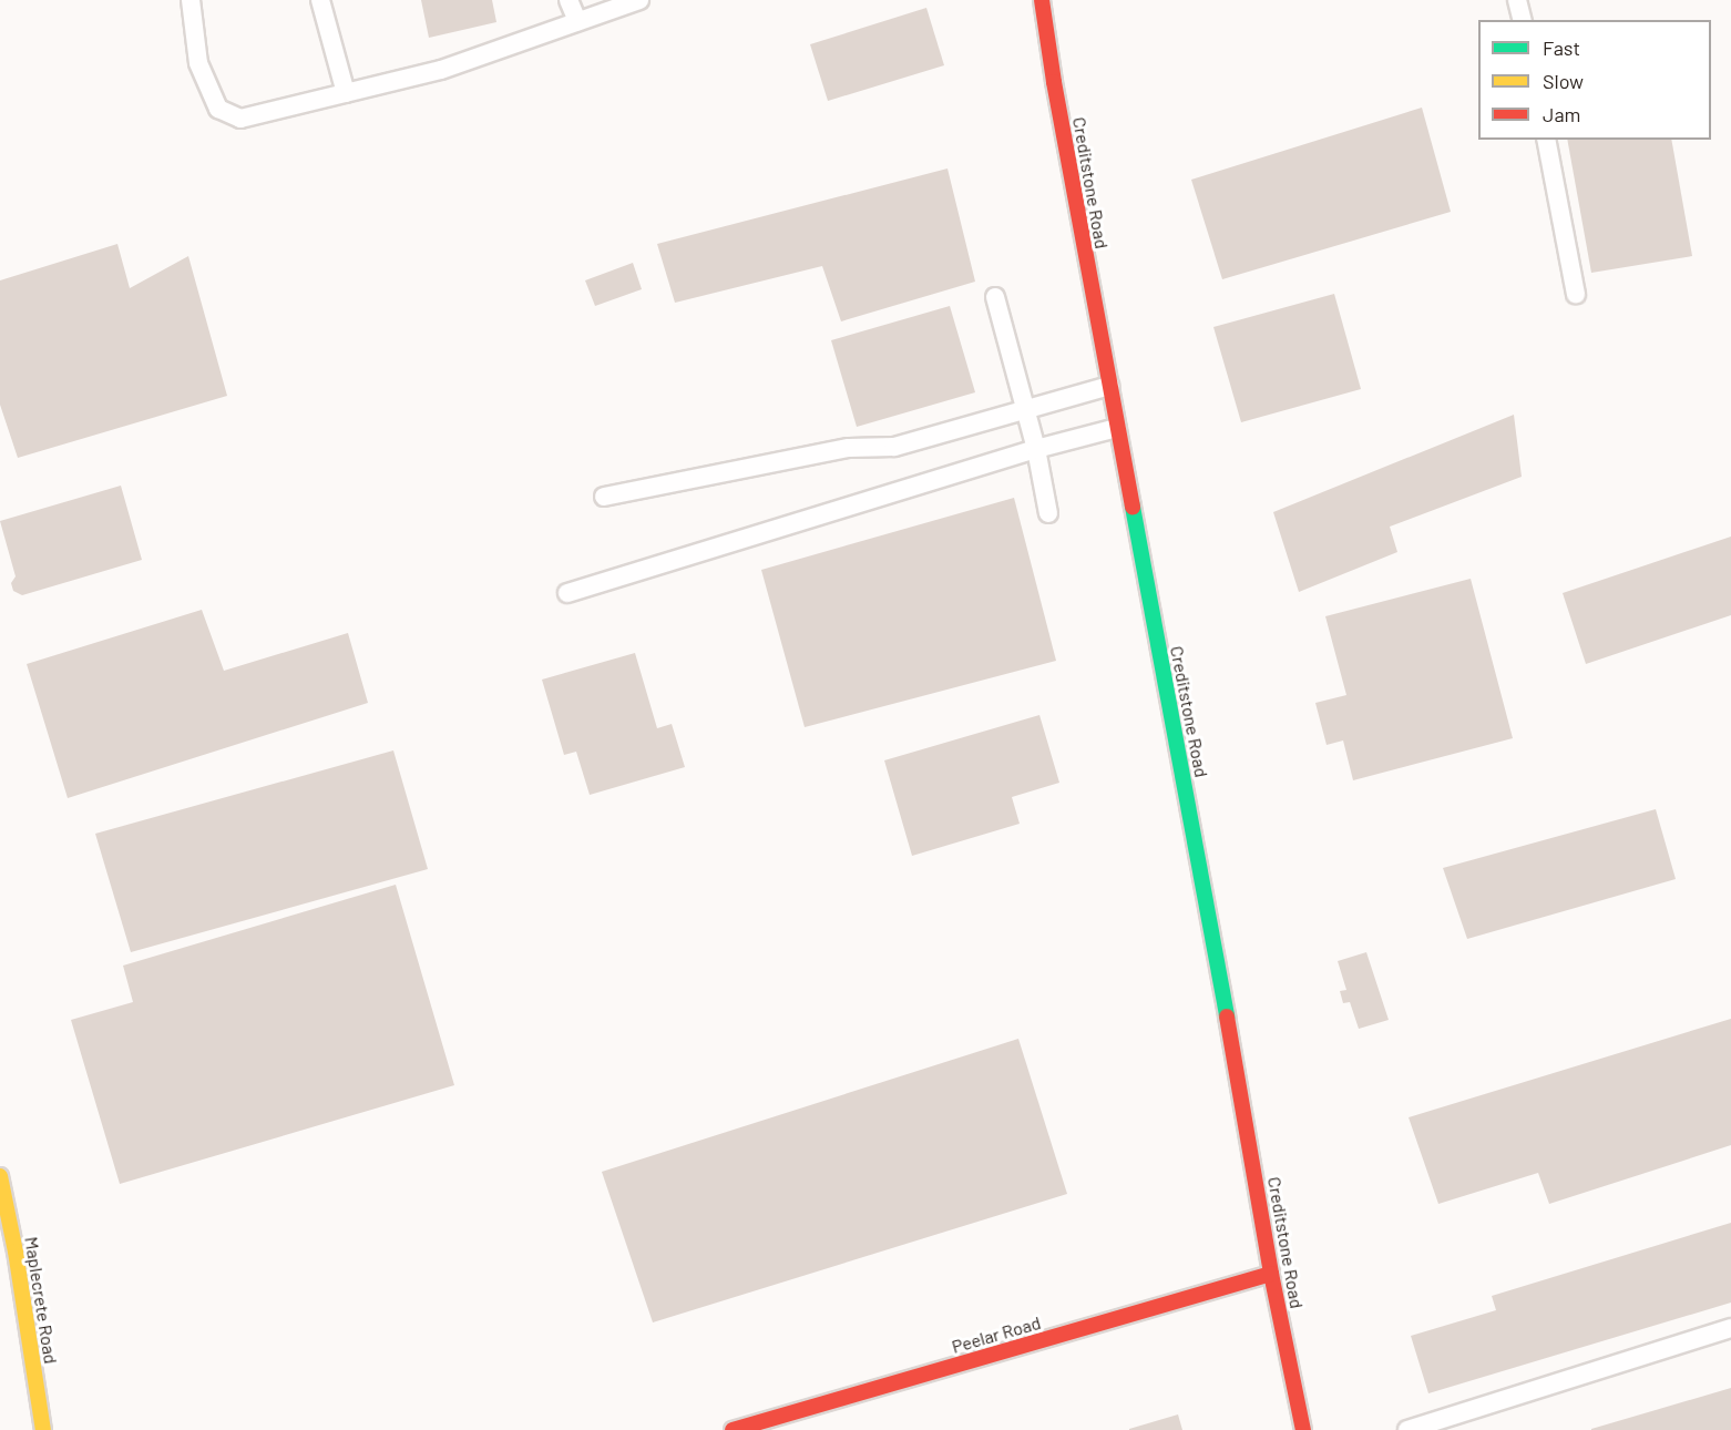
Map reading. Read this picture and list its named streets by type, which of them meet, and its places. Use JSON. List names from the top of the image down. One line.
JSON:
{"streets":{"street":["Creditstone Road","Maplecrete Road","Peelar Road"]},"crossings":[["Creditstone Road","Peelar Road"]],"legend":["Fast","Slow","Jam"]}
